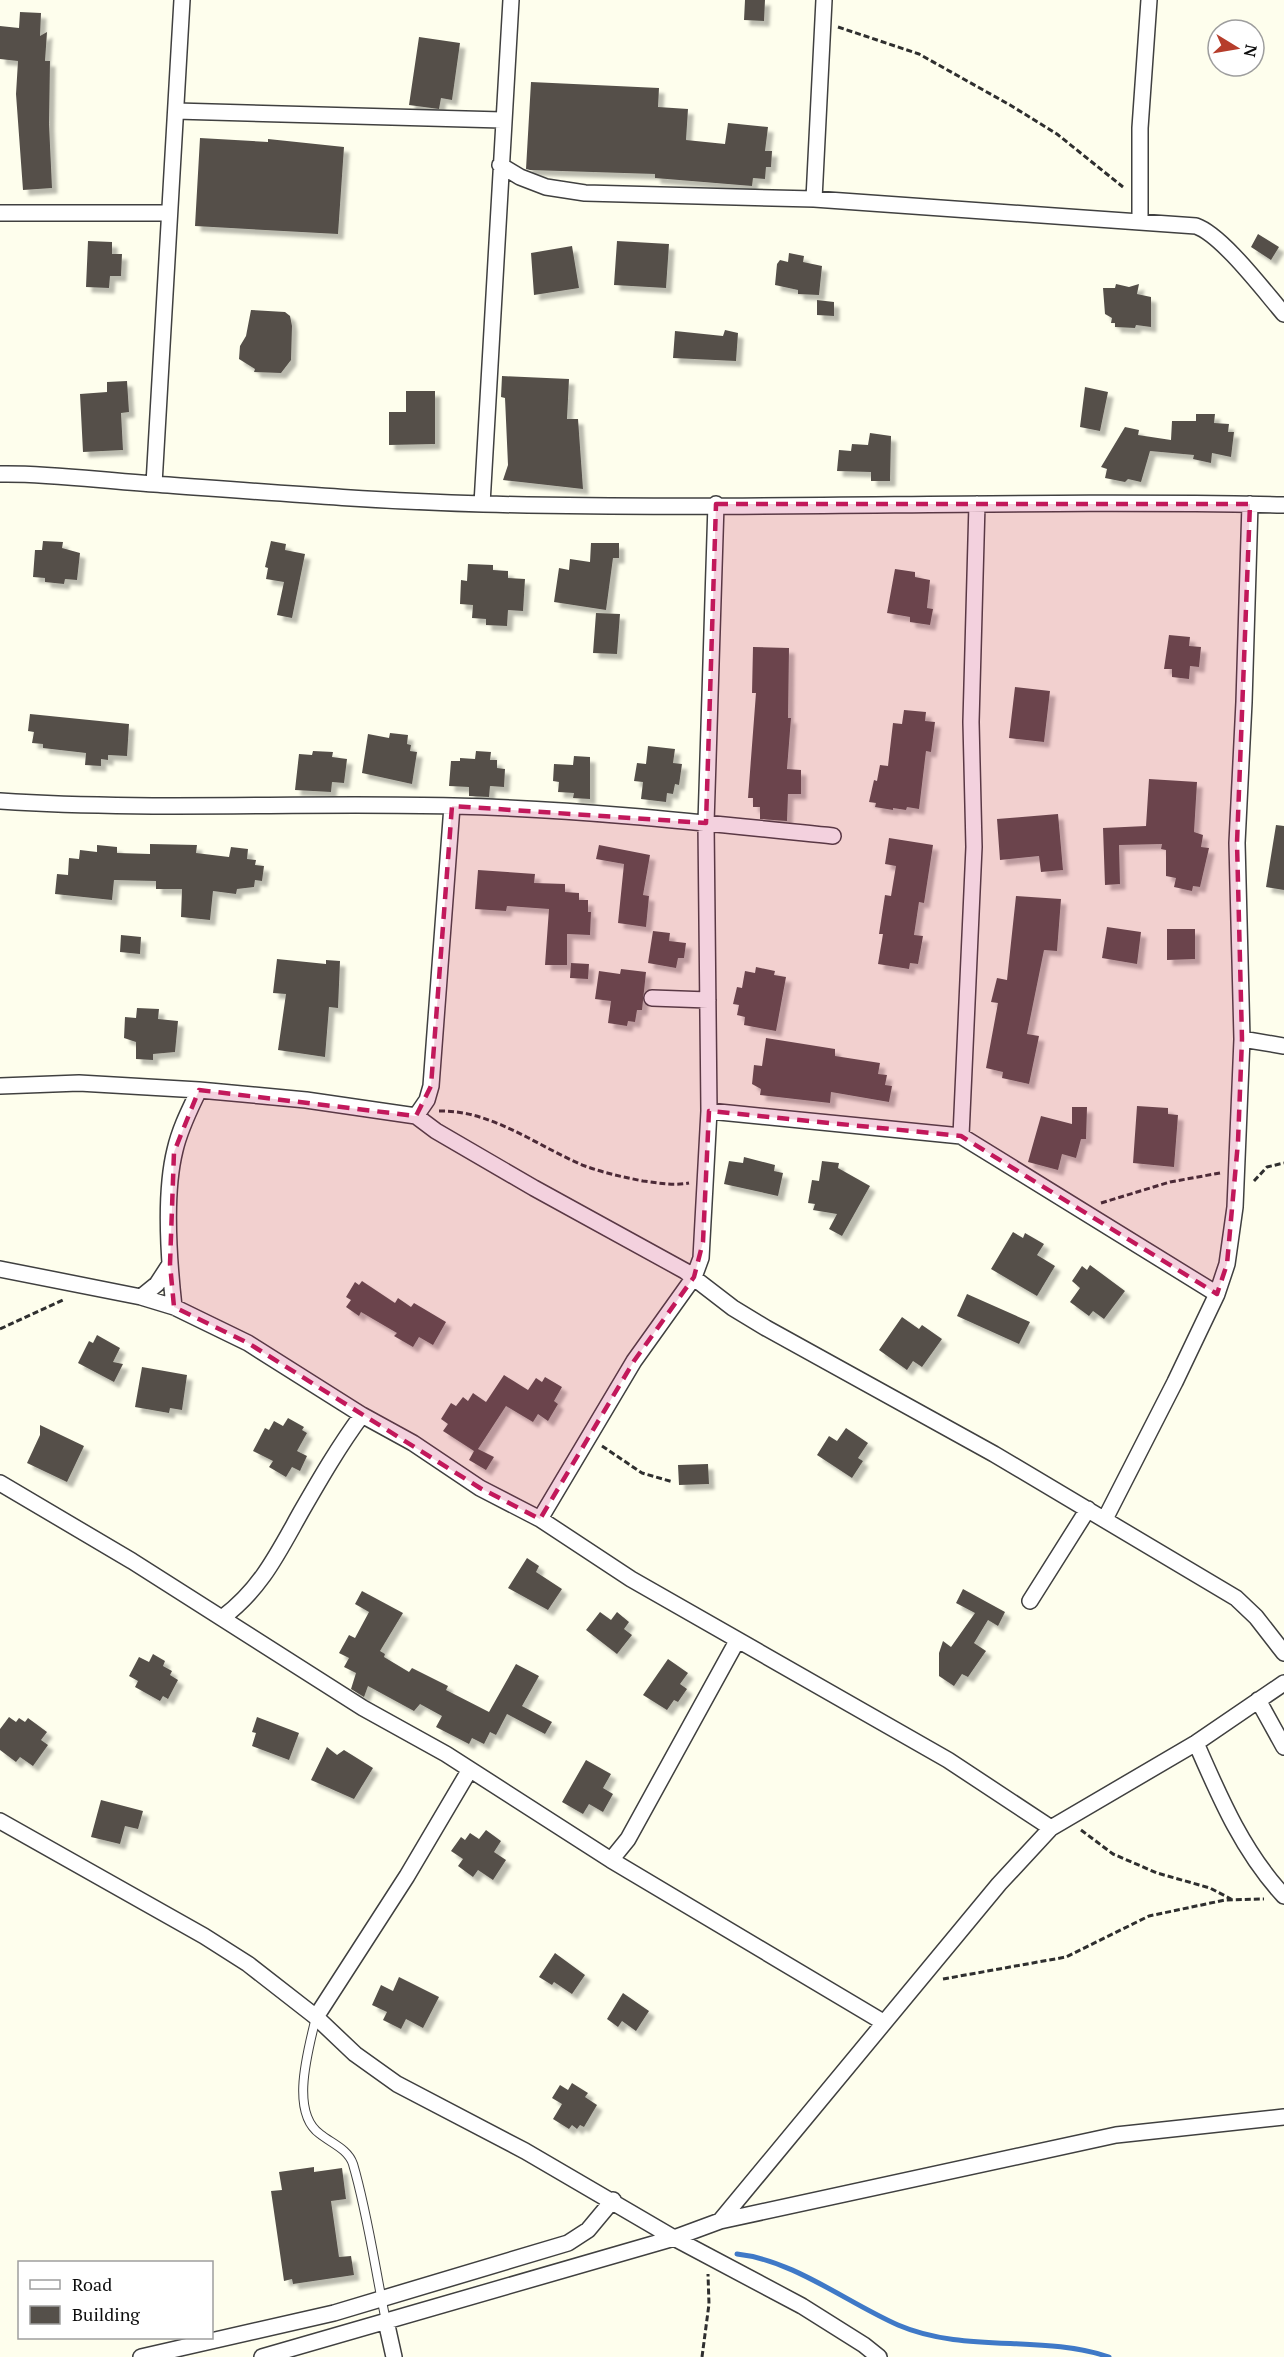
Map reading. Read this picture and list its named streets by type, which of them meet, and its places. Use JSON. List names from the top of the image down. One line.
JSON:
{"legend":["Road","Building"],"north":"right"}
